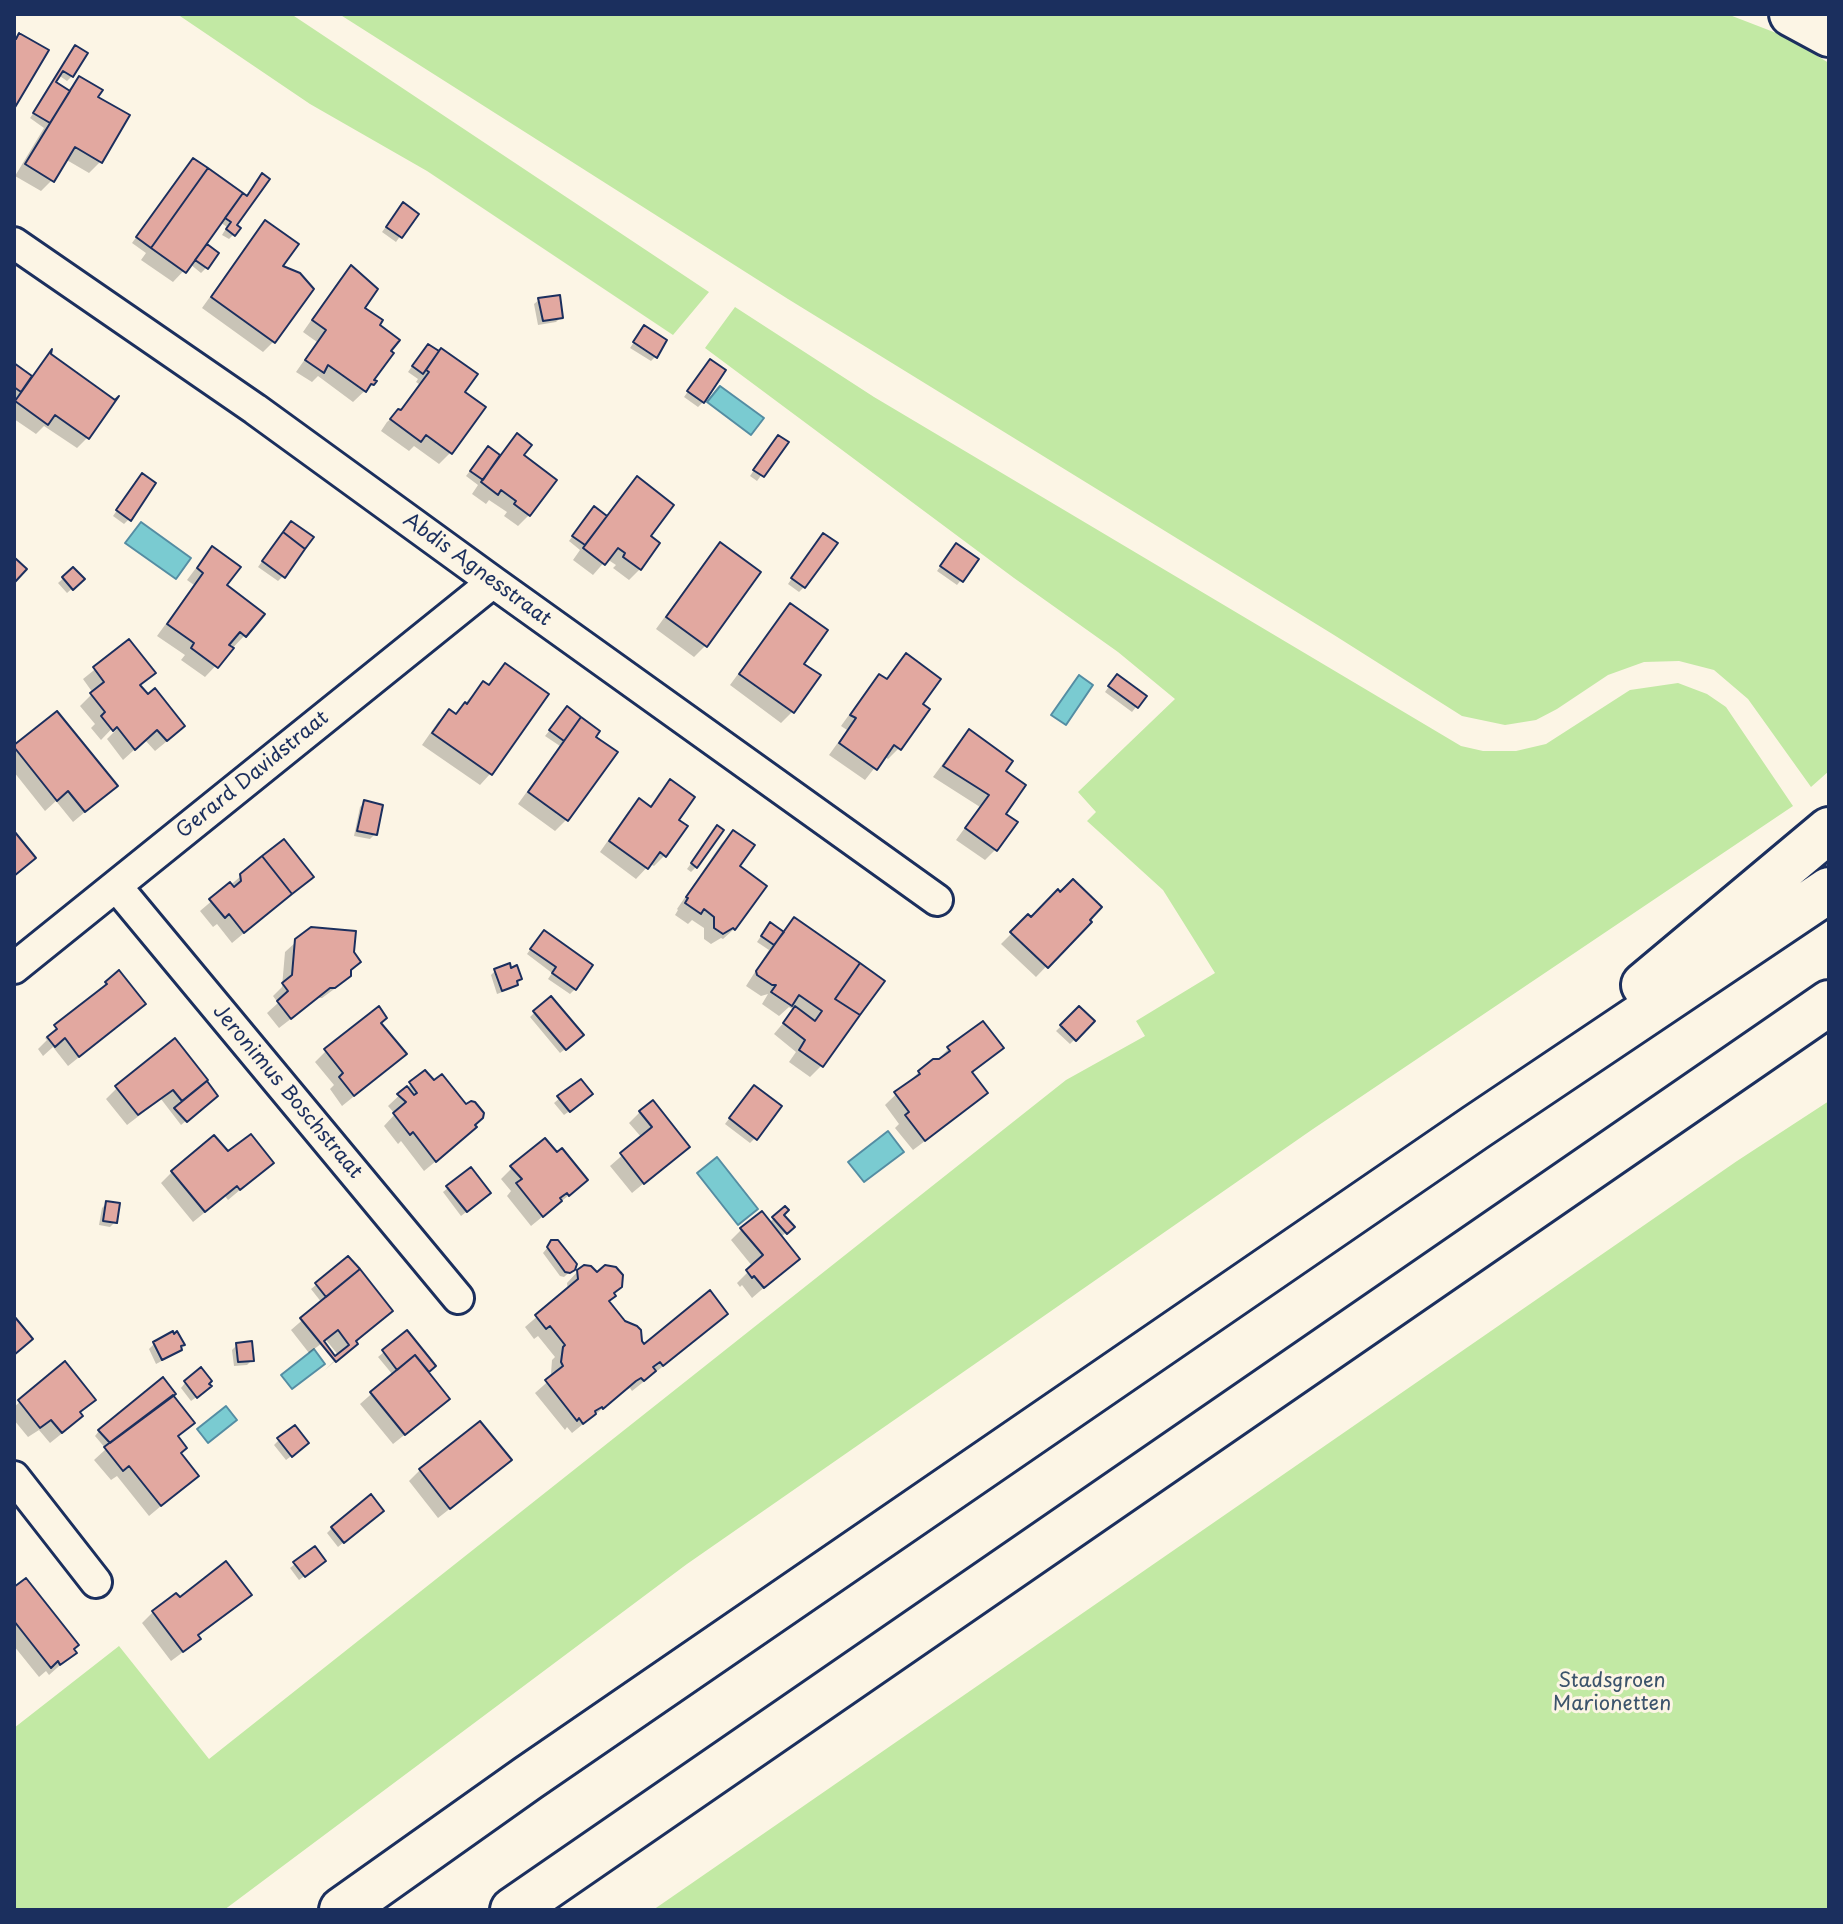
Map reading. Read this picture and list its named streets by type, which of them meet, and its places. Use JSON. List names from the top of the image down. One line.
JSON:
{"streets":{"street":["Abdis Agnesstraat","Gerard Davidstraat","Jeronimus Boschstraat"]},"crossings":[["Abdis Agnesstraat","Gerard Davidstraat"],["Gerard Davidstraat","Jeronimus Boschstraat"]],"parks":["Stadsgroen Marionetten"]}
